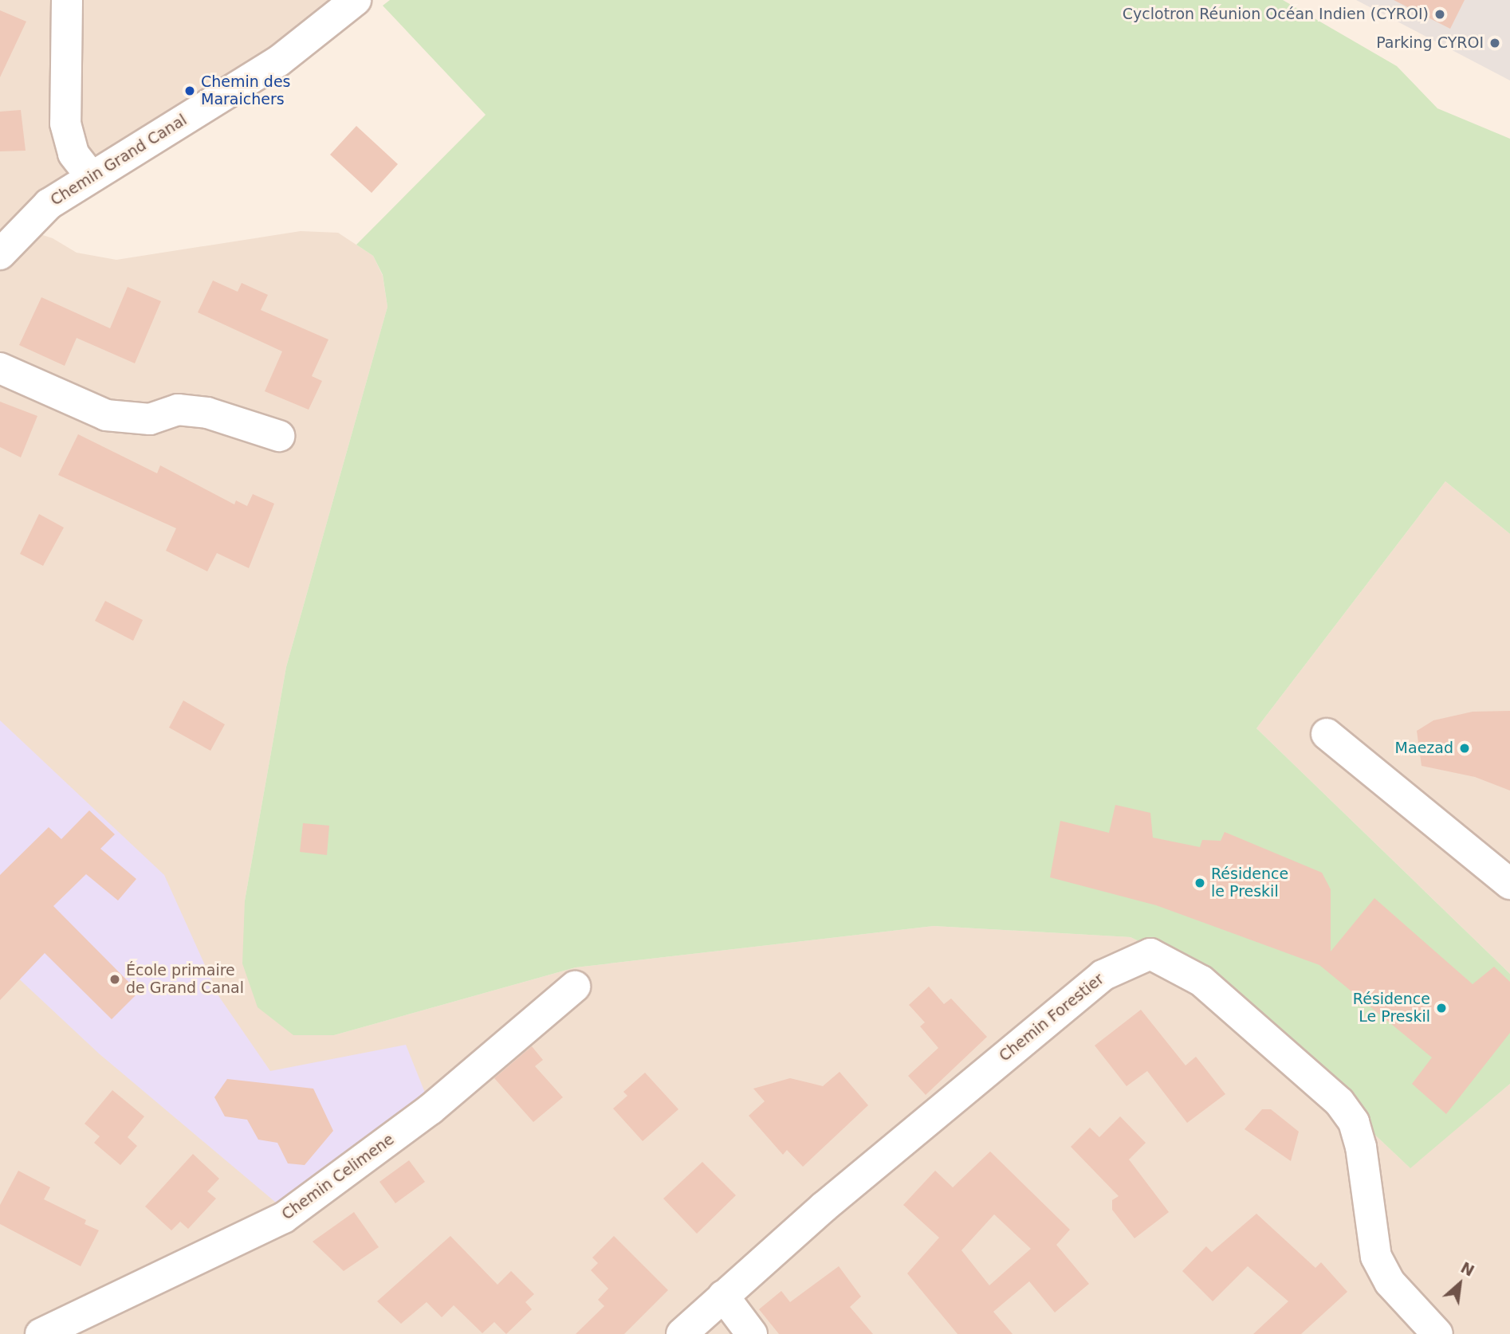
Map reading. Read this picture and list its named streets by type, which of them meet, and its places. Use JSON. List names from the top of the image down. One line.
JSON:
{"streets":{"street":["Chemin Grand Canal","Chemin Forestier","Chemin Celimene"]},"places":["Cyclotron Réunion Océan Indien (CYROI)","Parking CYROI","Chemin des Maraichers","Maezad","Résidence le Preskil","École primaire de Grand Canal","Résidence Le Preskil"],"north":"top right"}
